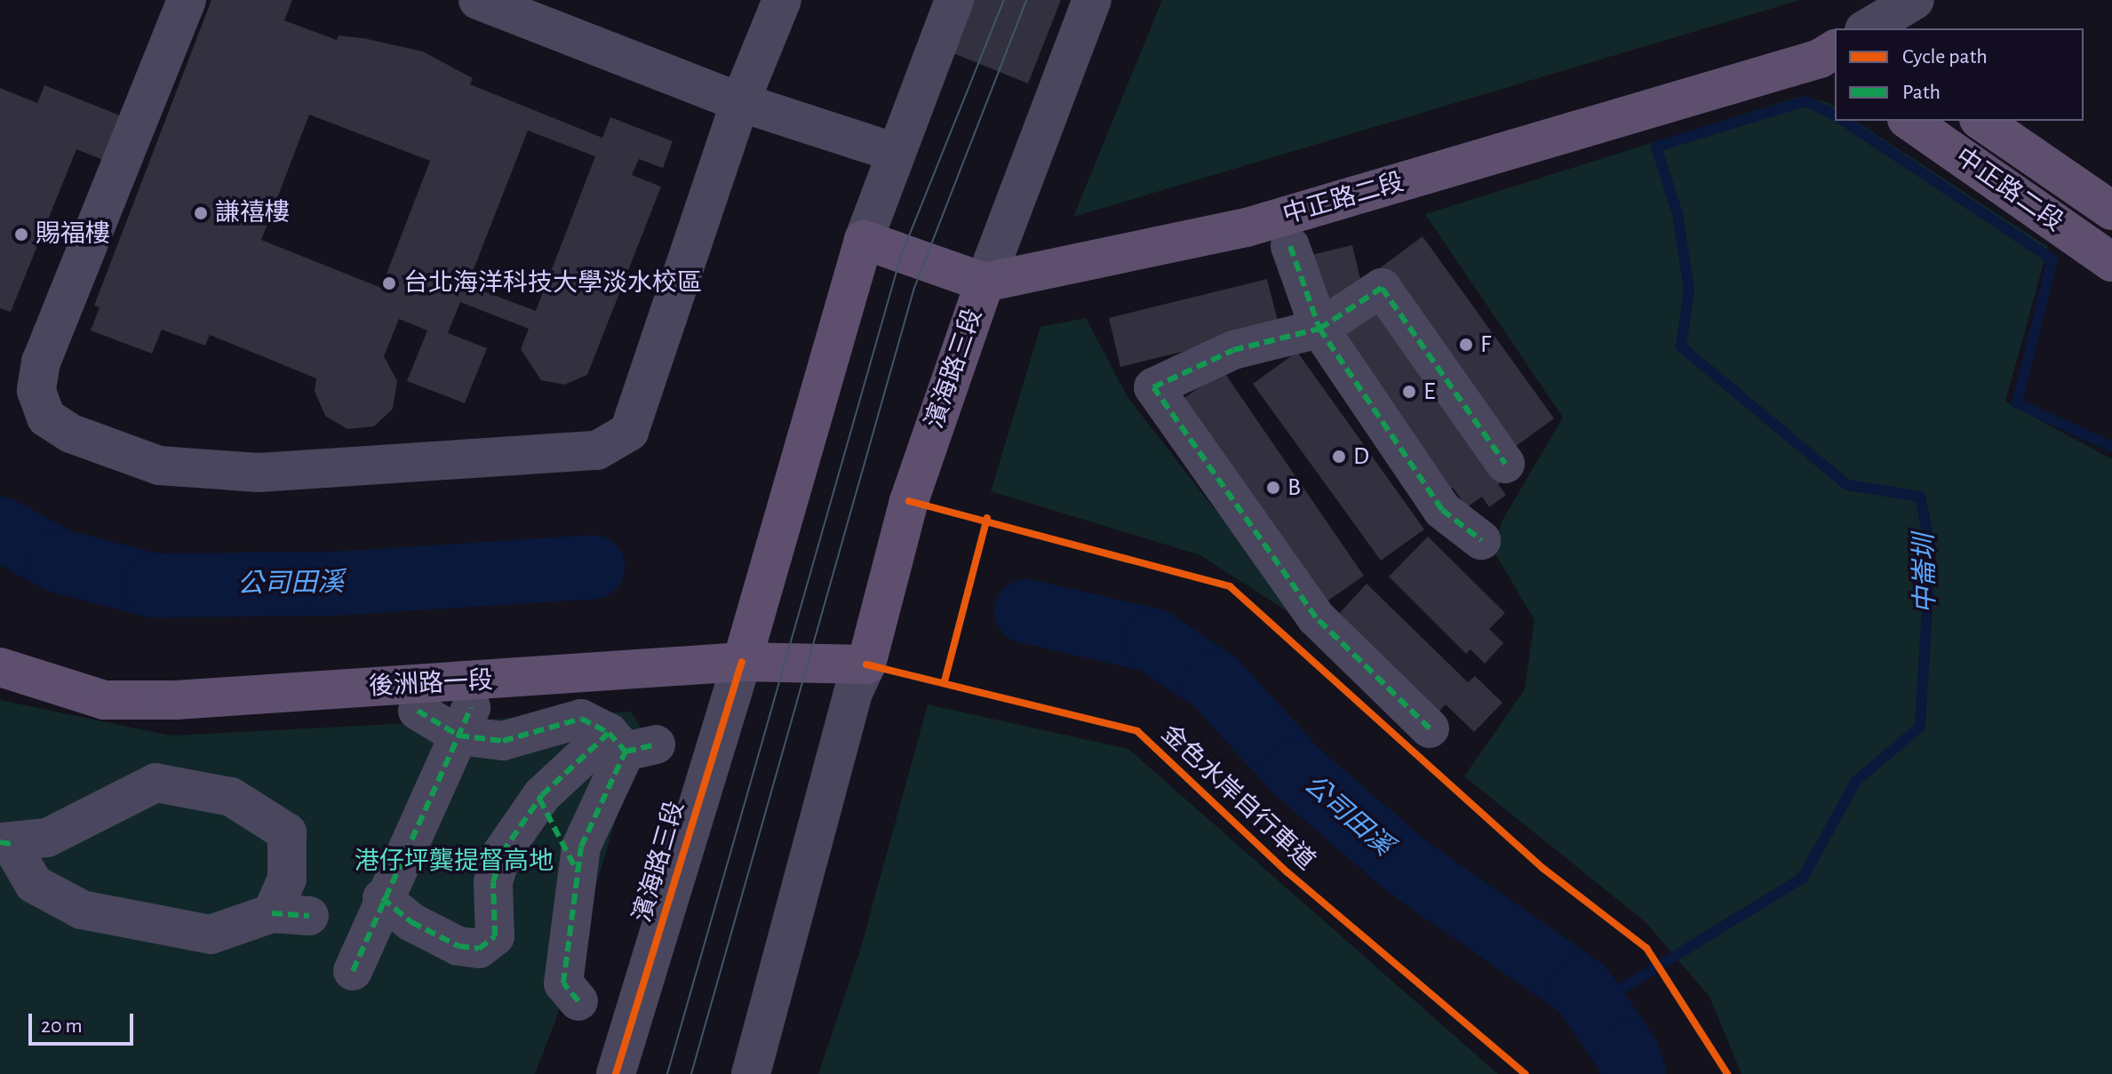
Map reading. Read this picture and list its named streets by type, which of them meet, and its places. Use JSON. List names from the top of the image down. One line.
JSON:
{"streets":{"main road":["中正路二段","濱海路三段","後洲路一段"],"cycle path":["金色水岸自行車道"]},"crossings":[["中正路二段","濱海路三段"],["濱海路三段","後洲路一段"]],"water":["中崙圳","公司田溪"],"parks":["港仔坪龔提督高地"],"places":["謙禧樓","賜福樓","台北海洋科技大學淡水校區","F","E","D","B"],"legend":["Cycle path","Path"],"scale_bar":"20 m"}
